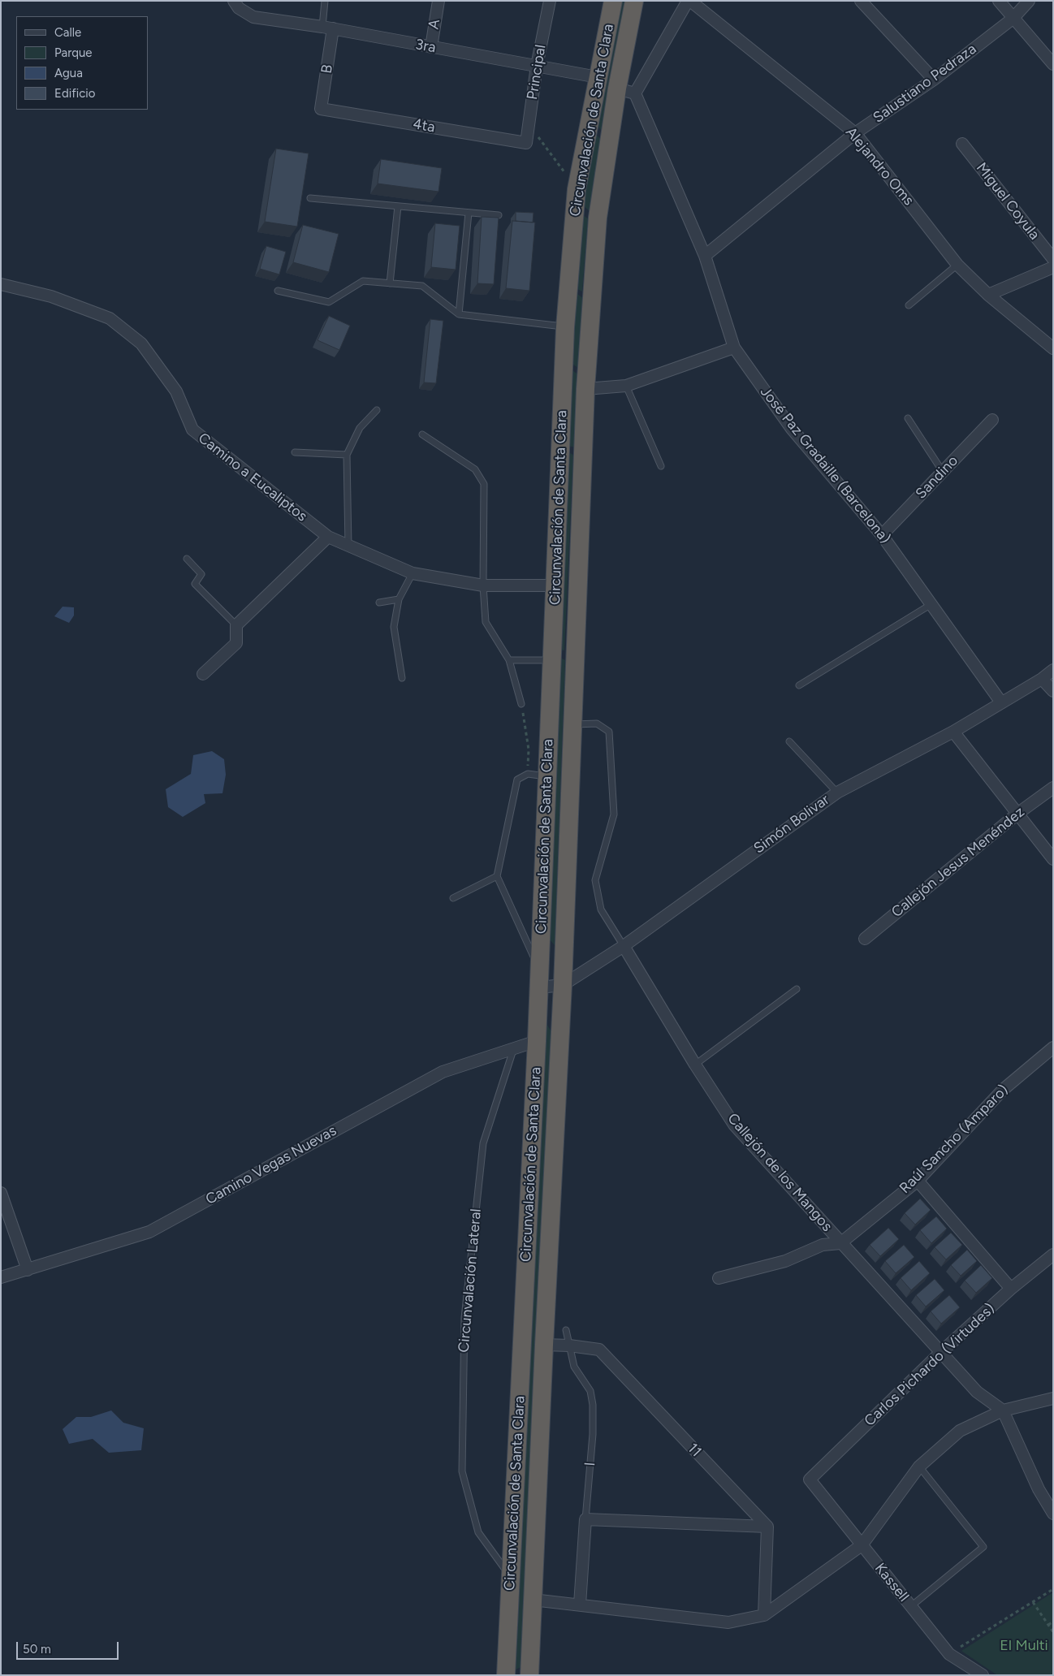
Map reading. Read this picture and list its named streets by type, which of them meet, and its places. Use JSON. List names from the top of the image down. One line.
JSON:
{"streets":{"highway":["Circunvalación de Santa Clara"],"street":["A","3ra","B","Principal","Salustiano Pedraza","4ta","Alejandro Oms","Miguel Coyula","José Paz Gradaille (Barcelona)","Camino a Eucaliptos","Sandino","Simón Bolivar","Callejón Jesus Menéndez","Raúl Sancho (Amparo)","Camino Vegas Nuevas","Callejón de los Mangos","Carlos Pichardo (Virtudes)","11","I","Kassell"],"lane":["Circunvalación Lateral"]},"crossings":[["A","3ra"],["3ra","B"],["3ra","Principal"],["3ra","Circunvalación de Santa Clara"],["B","4ta"],["Principal","4ta"],["Salustiano Pedraza","Alejandro Oms"],["Salustiano Pedraza","José Paz Gradaille (Barcelona)"],["Circunvalación de Santa Clara","Camino a Eucaliptos"],["Circunvalación de Santa Clara","Simón Bolivar"],["Circunvalación de Santa Clara","Camino Vegas Nuevas"],["Circunvalación de Santa Clara","Callejón de los Mangos"],["Circunvalación de Santa Clara","Circunvalación Lateral"],["Circunvalación de Santa Clara","11"],["José Paz Gradaille (Barcelona)","Sandino"],["José Paz Gradaille (Barcelona)","Simón Bolivar"],["Simón Bolivar","Callejón de los Mangos"],["Raúl Sancho (Amparo)","Callejón de los Mangos"],["Camino Vegas Nuevas","Circunvalación Lateral"],["Callejón de los Mangos","Carlos Pichardo (Virtudes)"],["Carlos Pichardo (Virtudes)","Kassell"],["11","I"]],"parks":["El Multi"],"legend":["Calle","Parque","Agua","Edificio"],"scale_bar":"50 m"}
